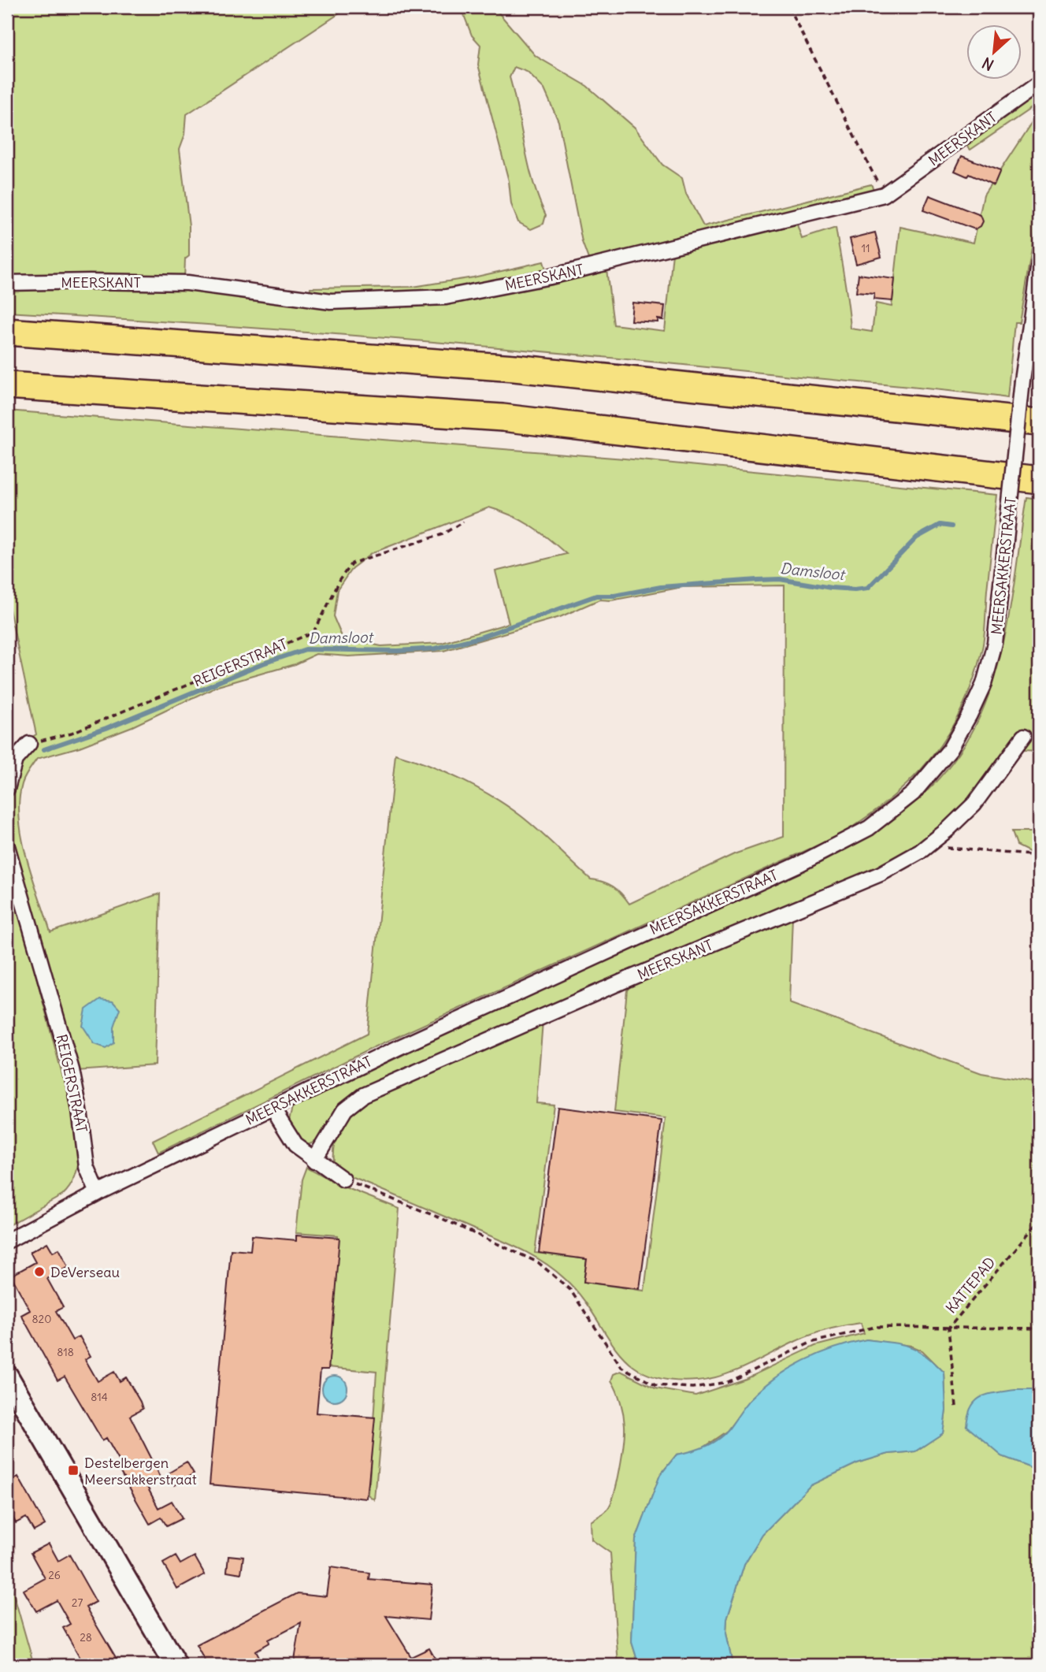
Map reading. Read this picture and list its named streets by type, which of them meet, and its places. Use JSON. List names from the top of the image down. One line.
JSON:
{"streets":{"street":["MEERSKANT","MEERSAKKERSTRAAT","REIGERSTRAAT"],"path":["KATTEPAD"]},"crossings":[["MEERSAKKERSTRAAT","REIGERSTRAAT"]],"water":["Damsloot"],"places":{"other":["DeVerseau"],"transit":["Destelbergen Meersakkerstraat"]},"house_numbers":["11","820","818","814","26","27","28"],"north":"bottom left"}
